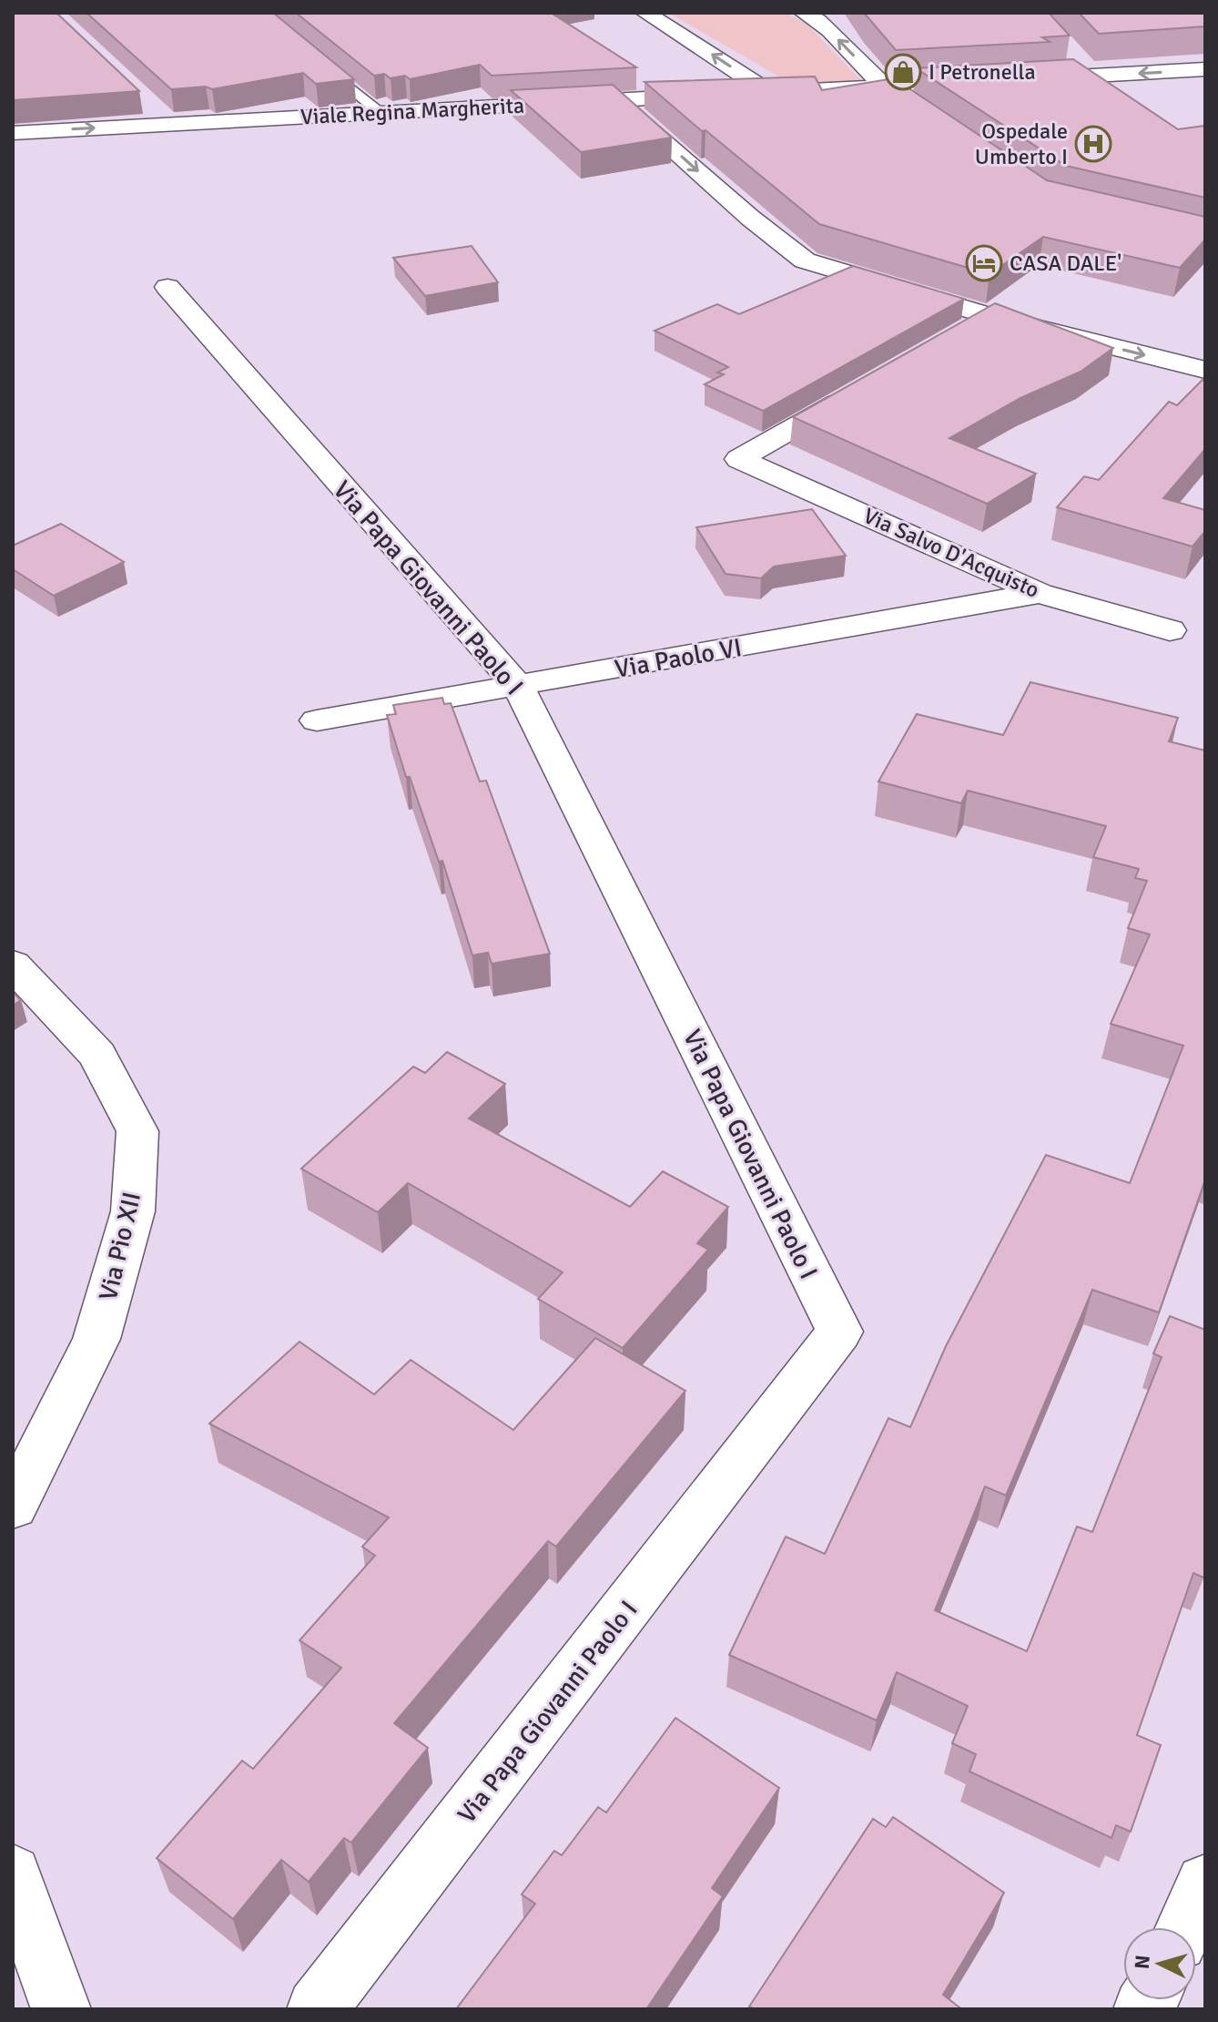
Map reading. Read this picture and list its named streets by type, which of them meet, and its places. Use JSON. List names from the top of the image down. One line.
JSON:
{"streets":{"street":["Viale Regina Margherita","Via Salvo D'Acquisto","Via Papa Giovanni Paolo I","Via Paolo VI","Via Pio XII"]},"crossings":[["Via Salvo D'Acquisto","Via Paolo VI"],["Via Papa Giovanni Paolo I","Via Paolo VI"]],"places":{"shop":["I Petronella"],"hospital":["Ospedale Umberto I"],"hotel":["CASA DALE'"]},"north":"left"}
